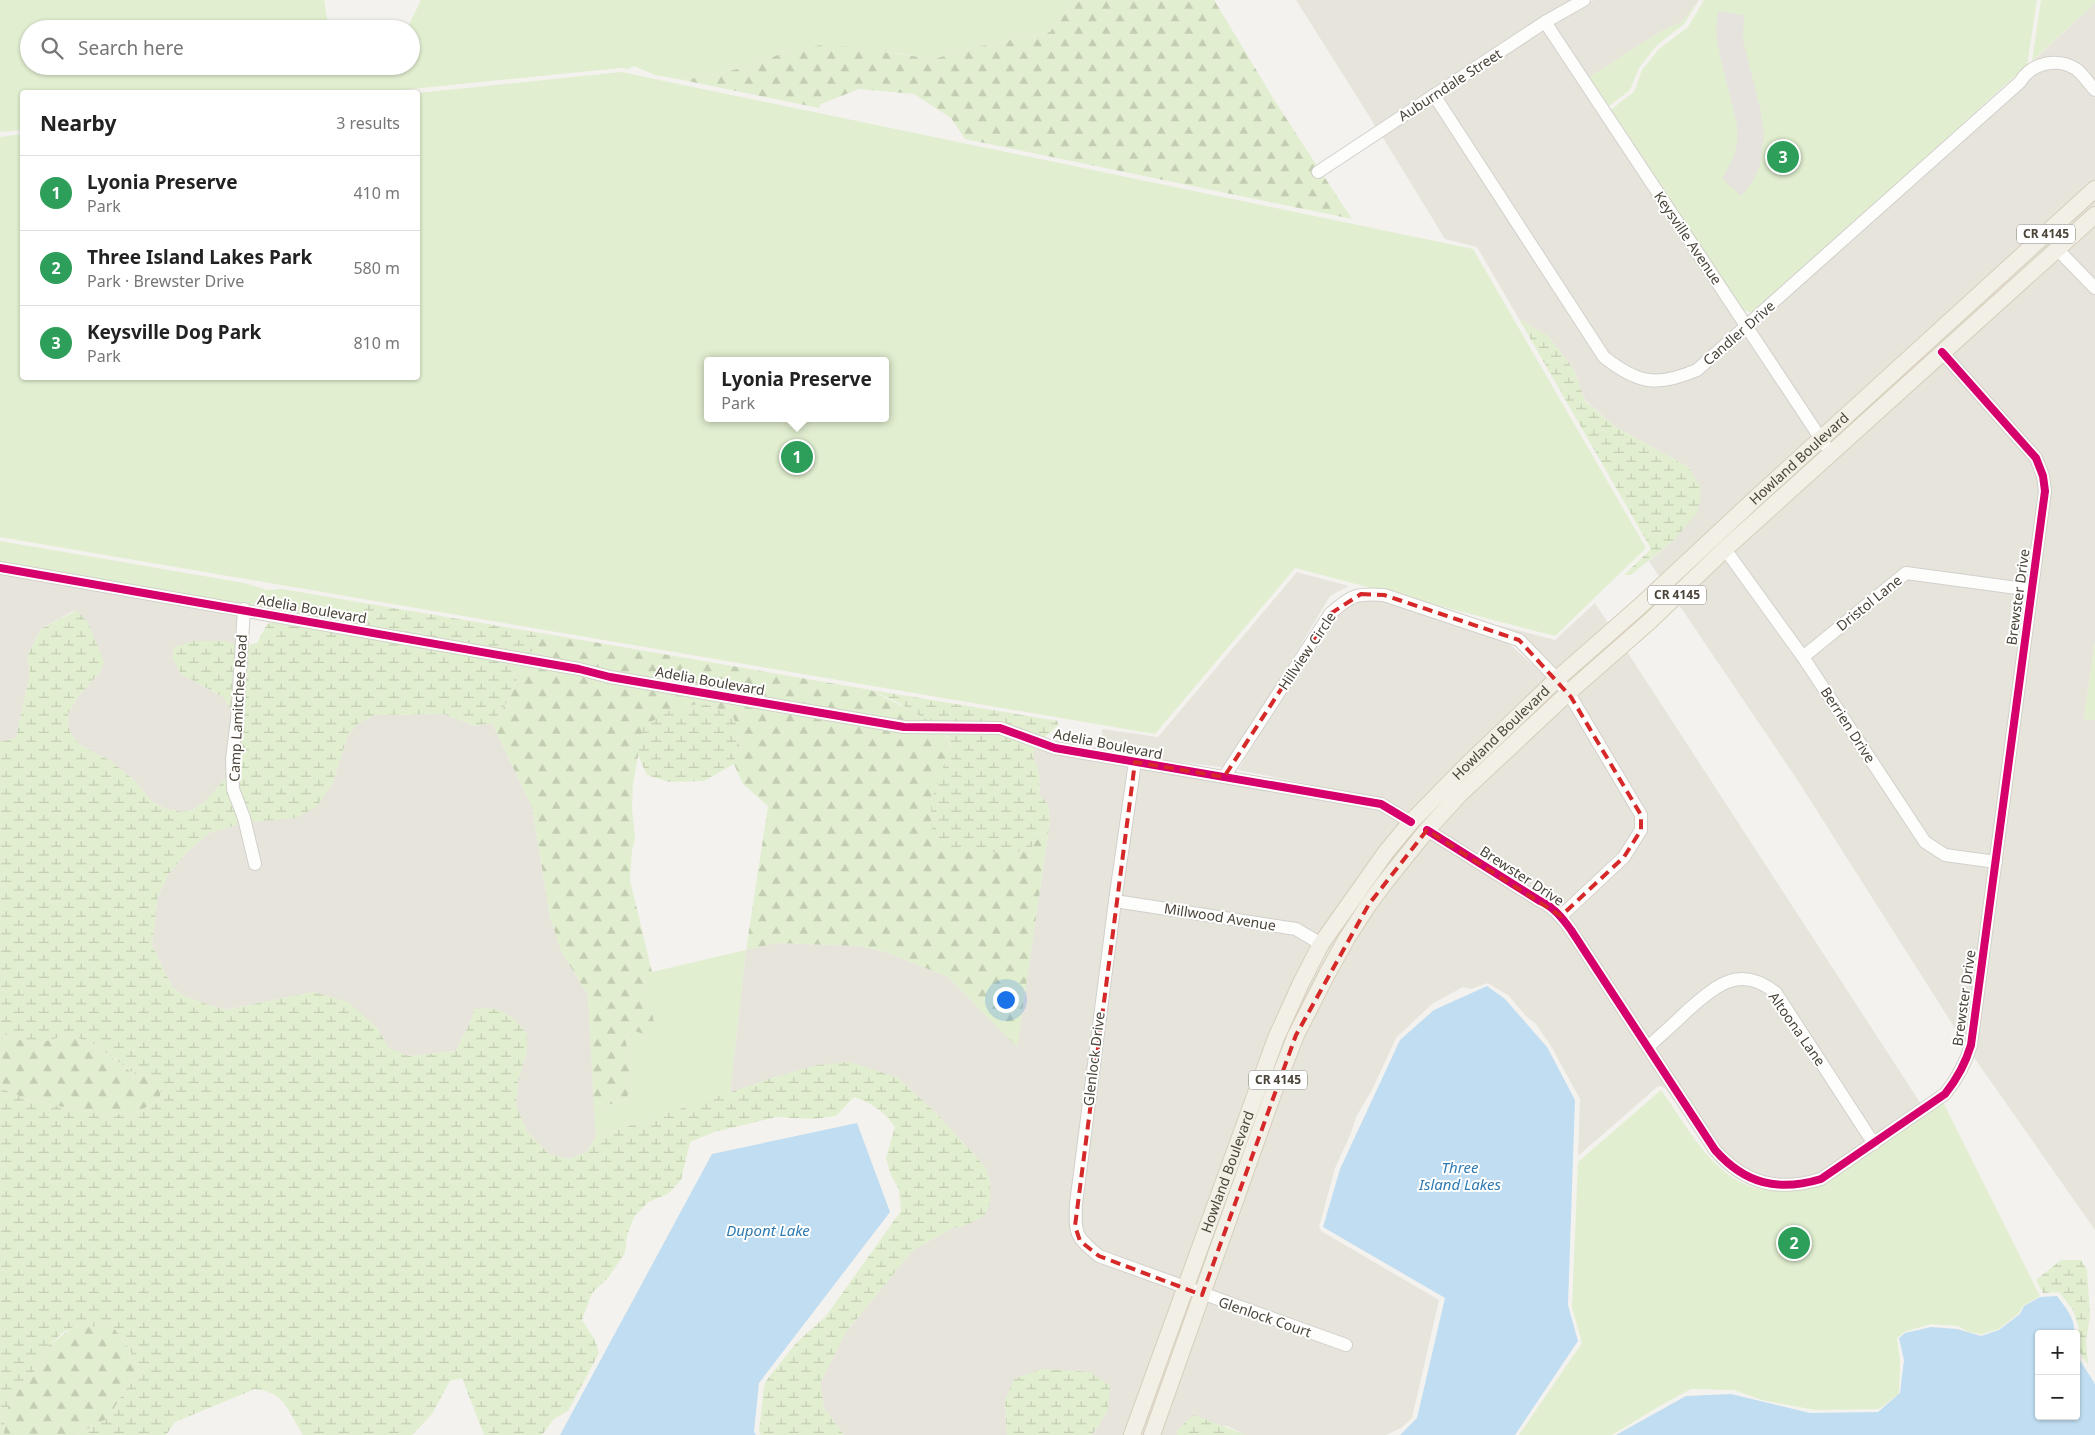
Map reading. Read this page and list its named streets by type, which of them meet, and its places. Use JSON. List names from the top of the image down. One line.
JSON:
{"streets":{"main road":["CR 4145","Howland Boulevard"],"street":["Auburndale Street","Keysville Avenue","Candler Drive","Brewster Drive","Dristol Lane","Adelia Boulevard","Hillview Circle","Camp Lamitchee Road","Berrien Drive","Millwood Avenue","Altoona Lane","Glenlock Drive","Glenlock Court"]},"crossings":[["Auburndale Street","Keysville Avenue"],["Auburndale Street","Candler Drive"],["Keysville Avenue","Candler Drive"],["Keysville Avenue","Howland Boulevard"],["Howland Boulevard","Brewster Drive"],["Howland Boulevard","Adelia Boulevard"],["Howland Boulevard","Hillview Circle"],["Howland Boulevard","Berrien Drive"],["Howland Boulevard","Millwood Avenue"],["Howland Boulevard","Glenlock Drive"],["Howland Boulevard","Glenlock Court"],["Brewster Drive","Dristol Lane"],["Brewster Drive","Berrien Drive"],["Brewster Drive","Altoona Lane"],["Dristol Lane","Berrien Drive"],["Adelia Boulevard","Hillview Circle"],["Adelia Boulevard","Camp Lamitchee Road"],["Adelia Boulevard","Glenlock Drive"],["Millwood Avenue","Glenlock Drive"],["Glenlock Drive","Glenlock Court"]],"water":["Three Island Lakes","Dupont Lake"],"page":{"search":"Search here","heading":["Nearby","3 results"],"pins":["3","1","2"],"list":[{"mark":"1","name":"Lyonia Preserve","note":"Park","value":"410 m"},{"mark":"2","name":"Three Island Lakes Park","note":"Park · Brewster Drive","value":"580 m"},{"mark":"3","name":"Keysville Dog Park","note":"Park","value":"810 m"}],"popup":["Lyonia Preserve","Park"],"map_buttons":["+","−"]}}
